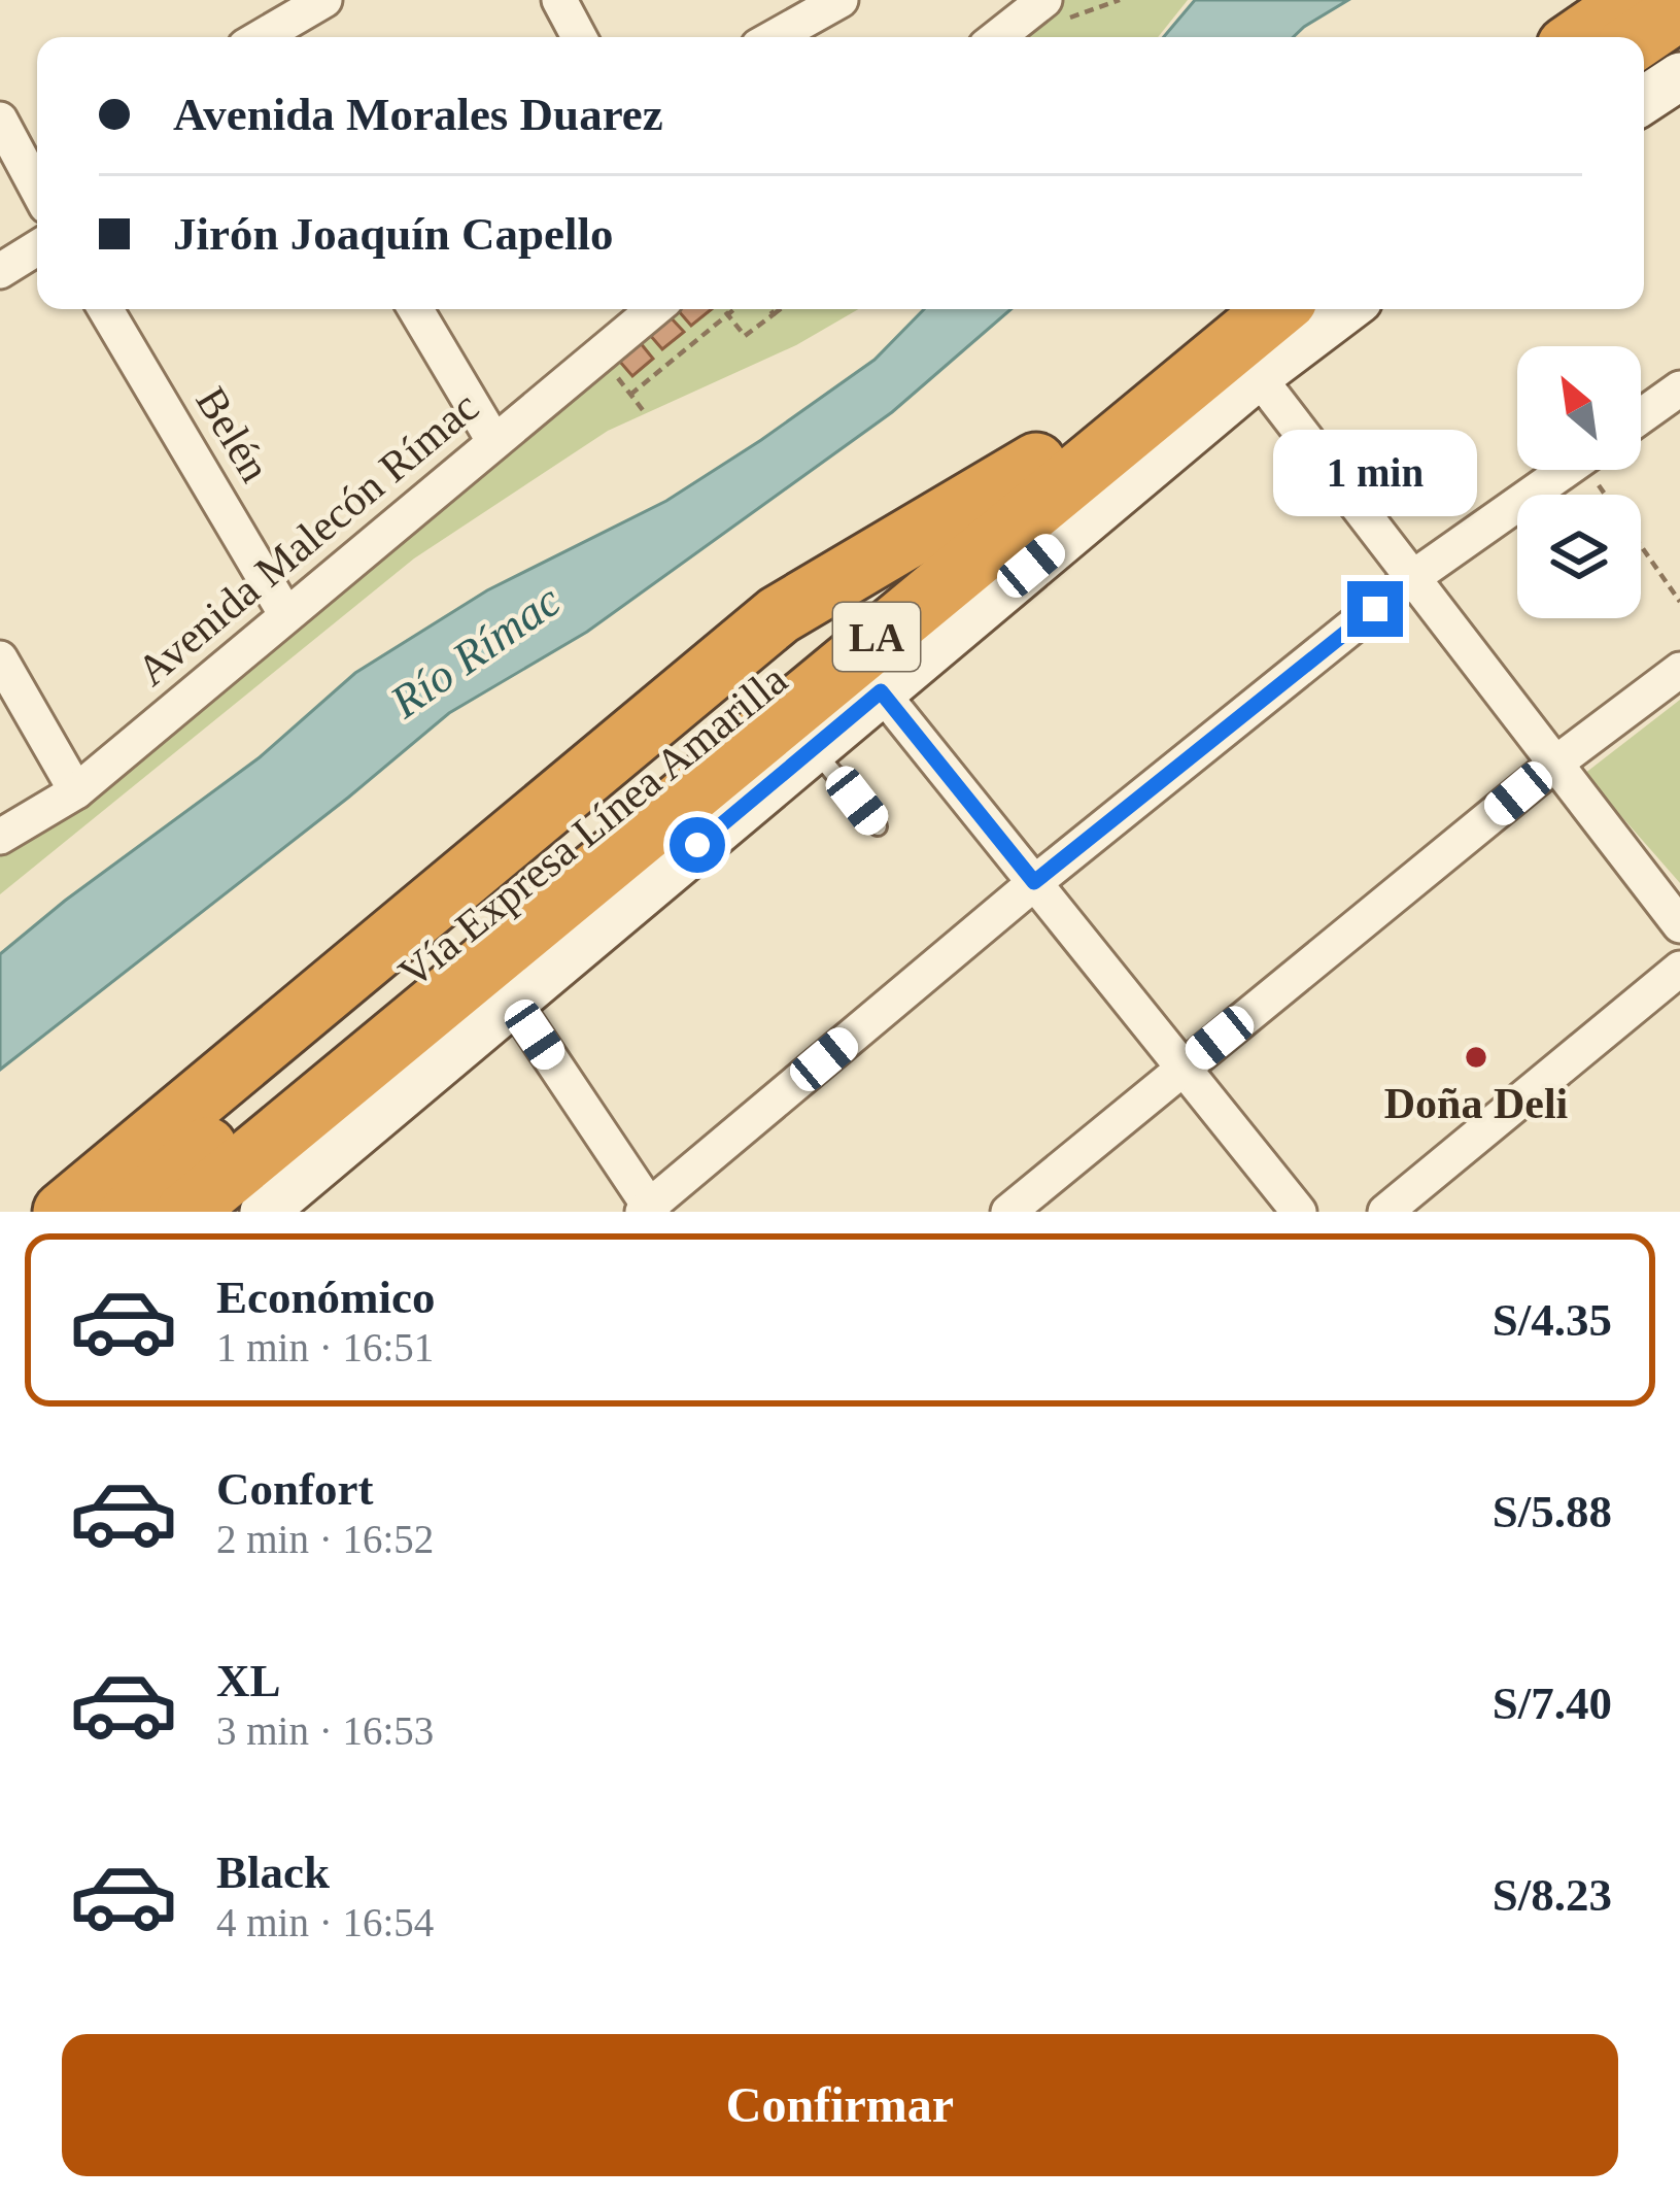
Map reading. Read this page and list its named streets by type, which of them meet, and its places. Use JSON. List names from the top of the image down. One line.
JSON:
{"streets":{"highway":["LA","Vía Expresa Línea Amarilla"],"street":["Belén","Avenida Malecón Rímac"]},"crossings":[["Belén","Avenida Malecón Rímac"]],"water":["Río Rímac"],"places":["Doña Deli"],"north":"top left","page":{"banner":["Avenida Morales Duarez","Jirón Joaquín Capello"],"bubble":"1 min","list":[{"name":"Económico","note":"1 min · 16:51","value":"S/4.35"},{"name":"Confort","note":"2 min · 16:52","value":"S/5.88"},{"name":"XL","note":"3 min · 16:53","value":"S/7.40"},{"name":"Black","note":"4 min · 16:54","value":"S/8.23"}],"buttons":"Confirmar"}}
